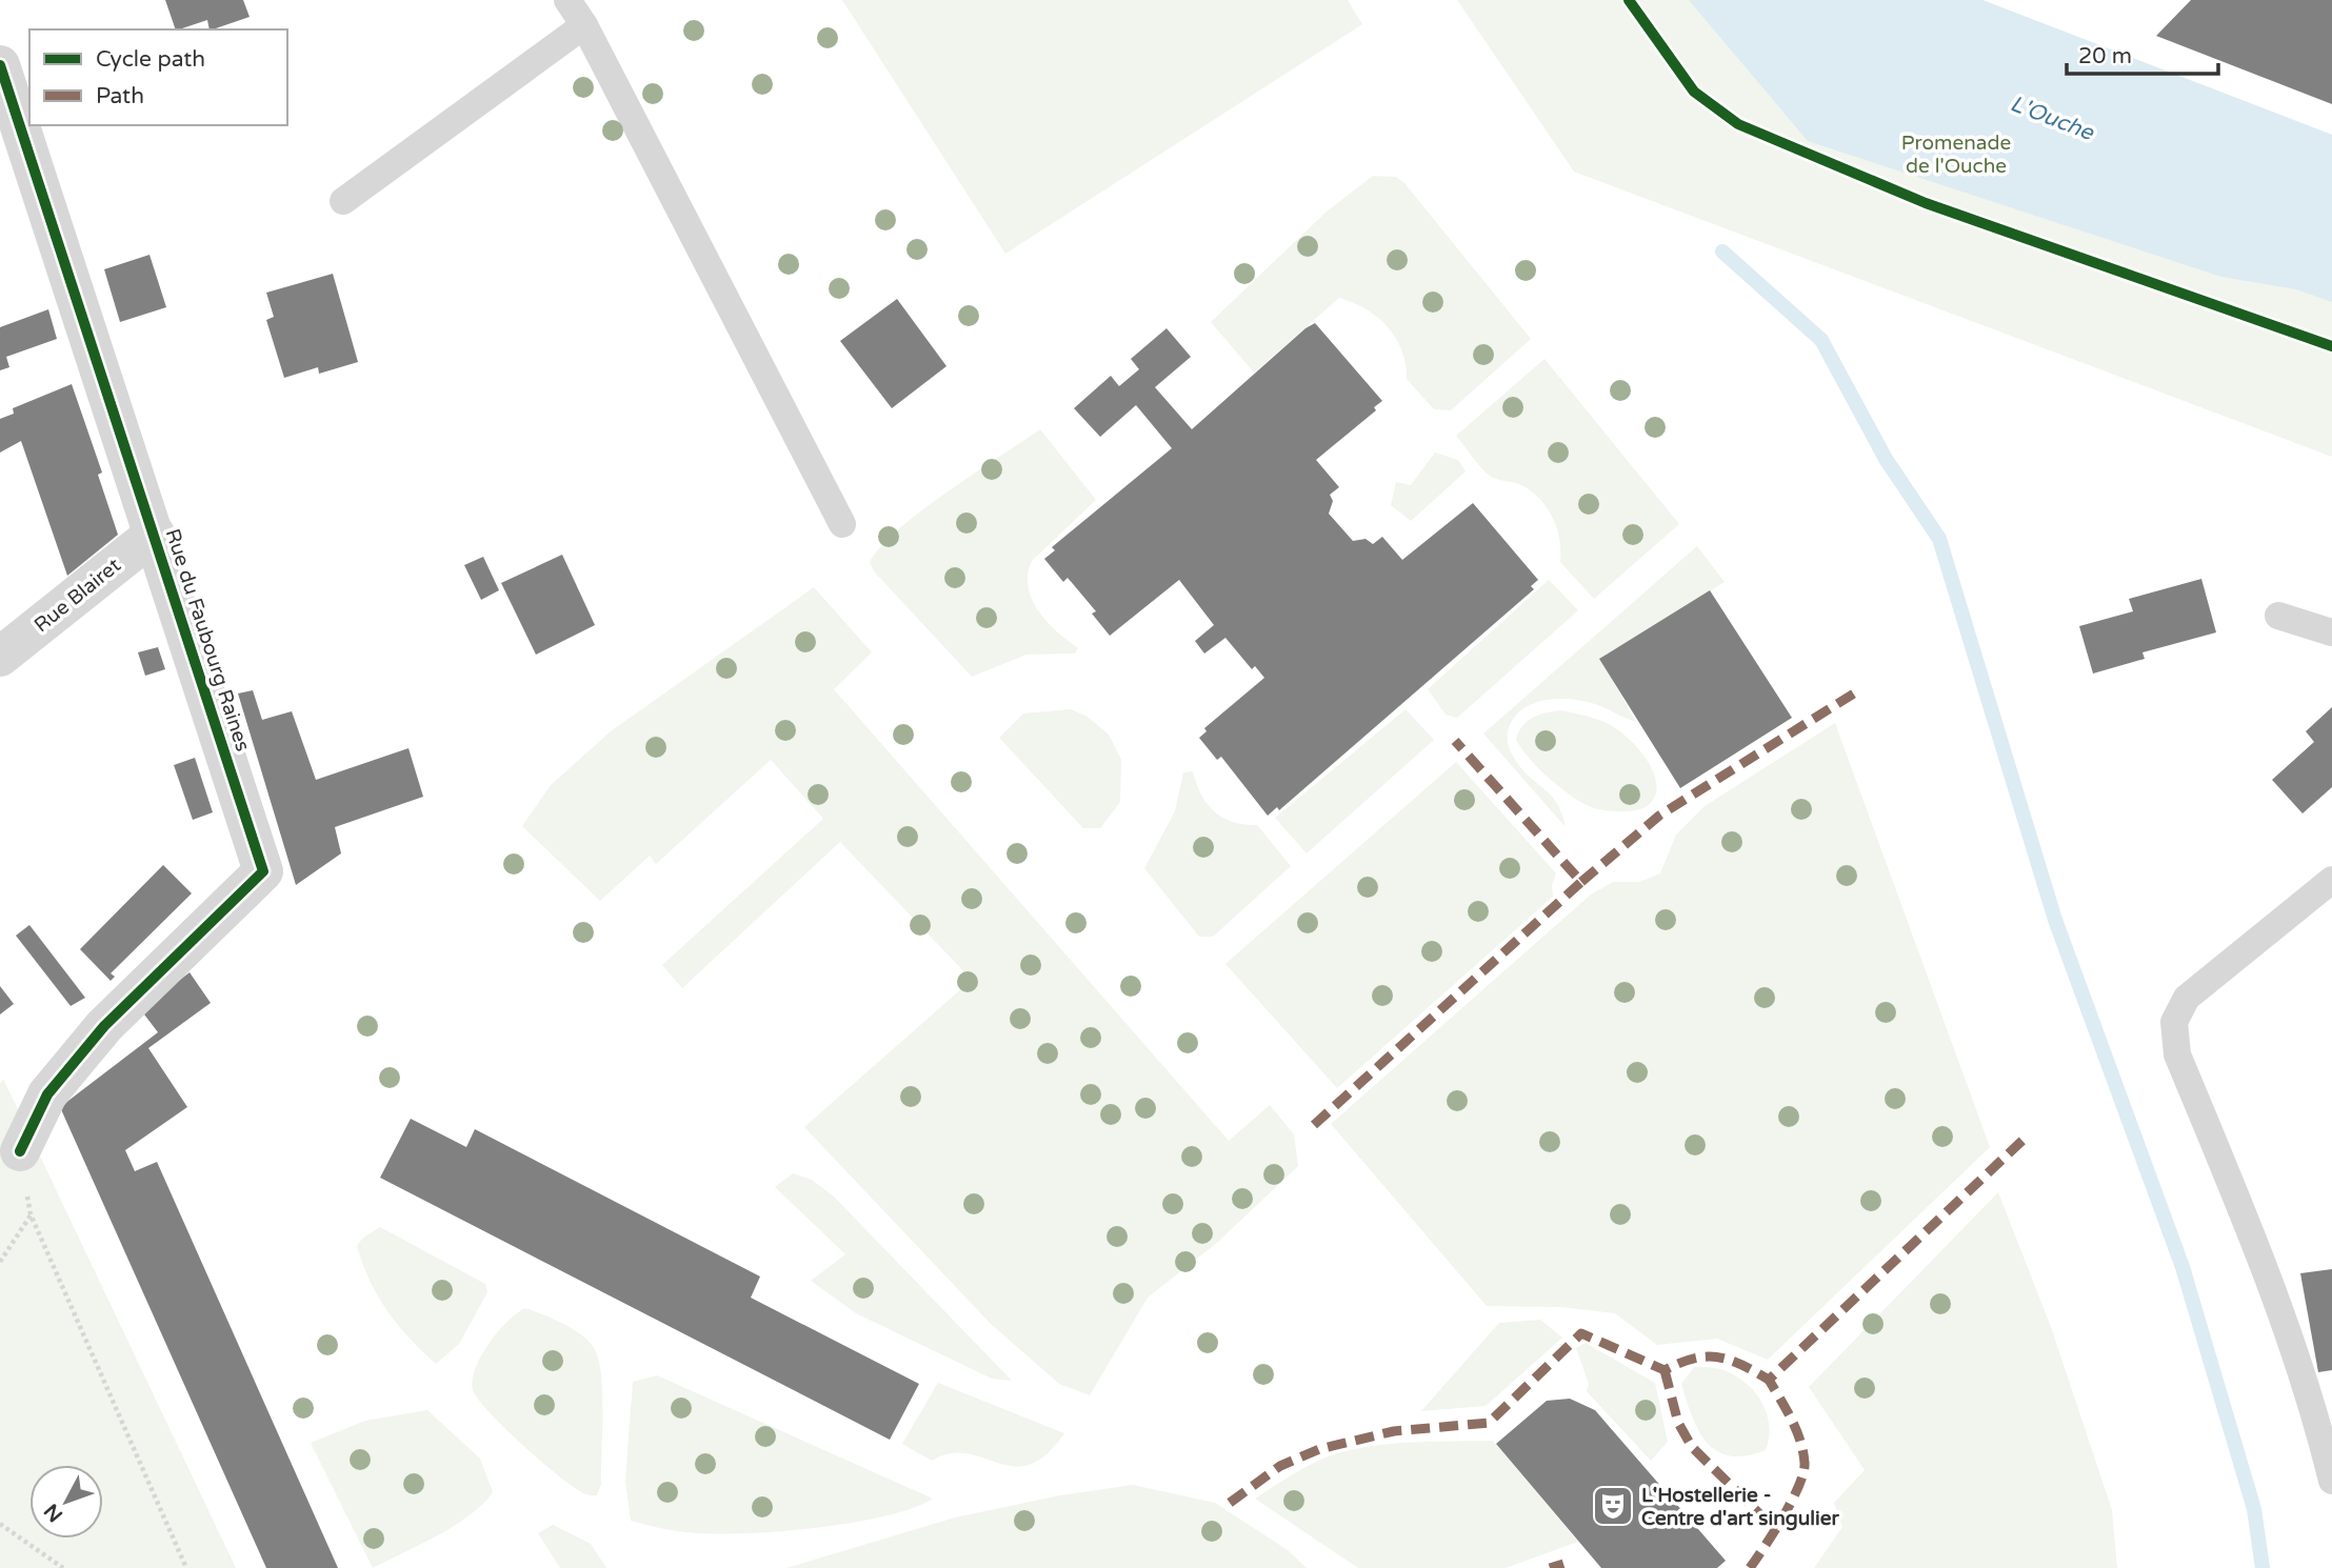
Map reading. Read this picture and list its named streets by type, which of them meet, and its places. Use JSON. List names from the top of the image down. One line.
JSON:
{"streets":{"street":["Rue Blairet","Rue du Faubourg Raines"]},"crossings":[["Rue Blairet","Rue du Faubourg Raines"]],"water":["L'Ouche"],"parks":["Promenade de l'Ouche"],"places":{"theatre":["L'Hostellerie - Centre d'art singulier"]},"legend":["Cycle path","Path"],"scale_bar":"20 m","north":"bottom left"}
